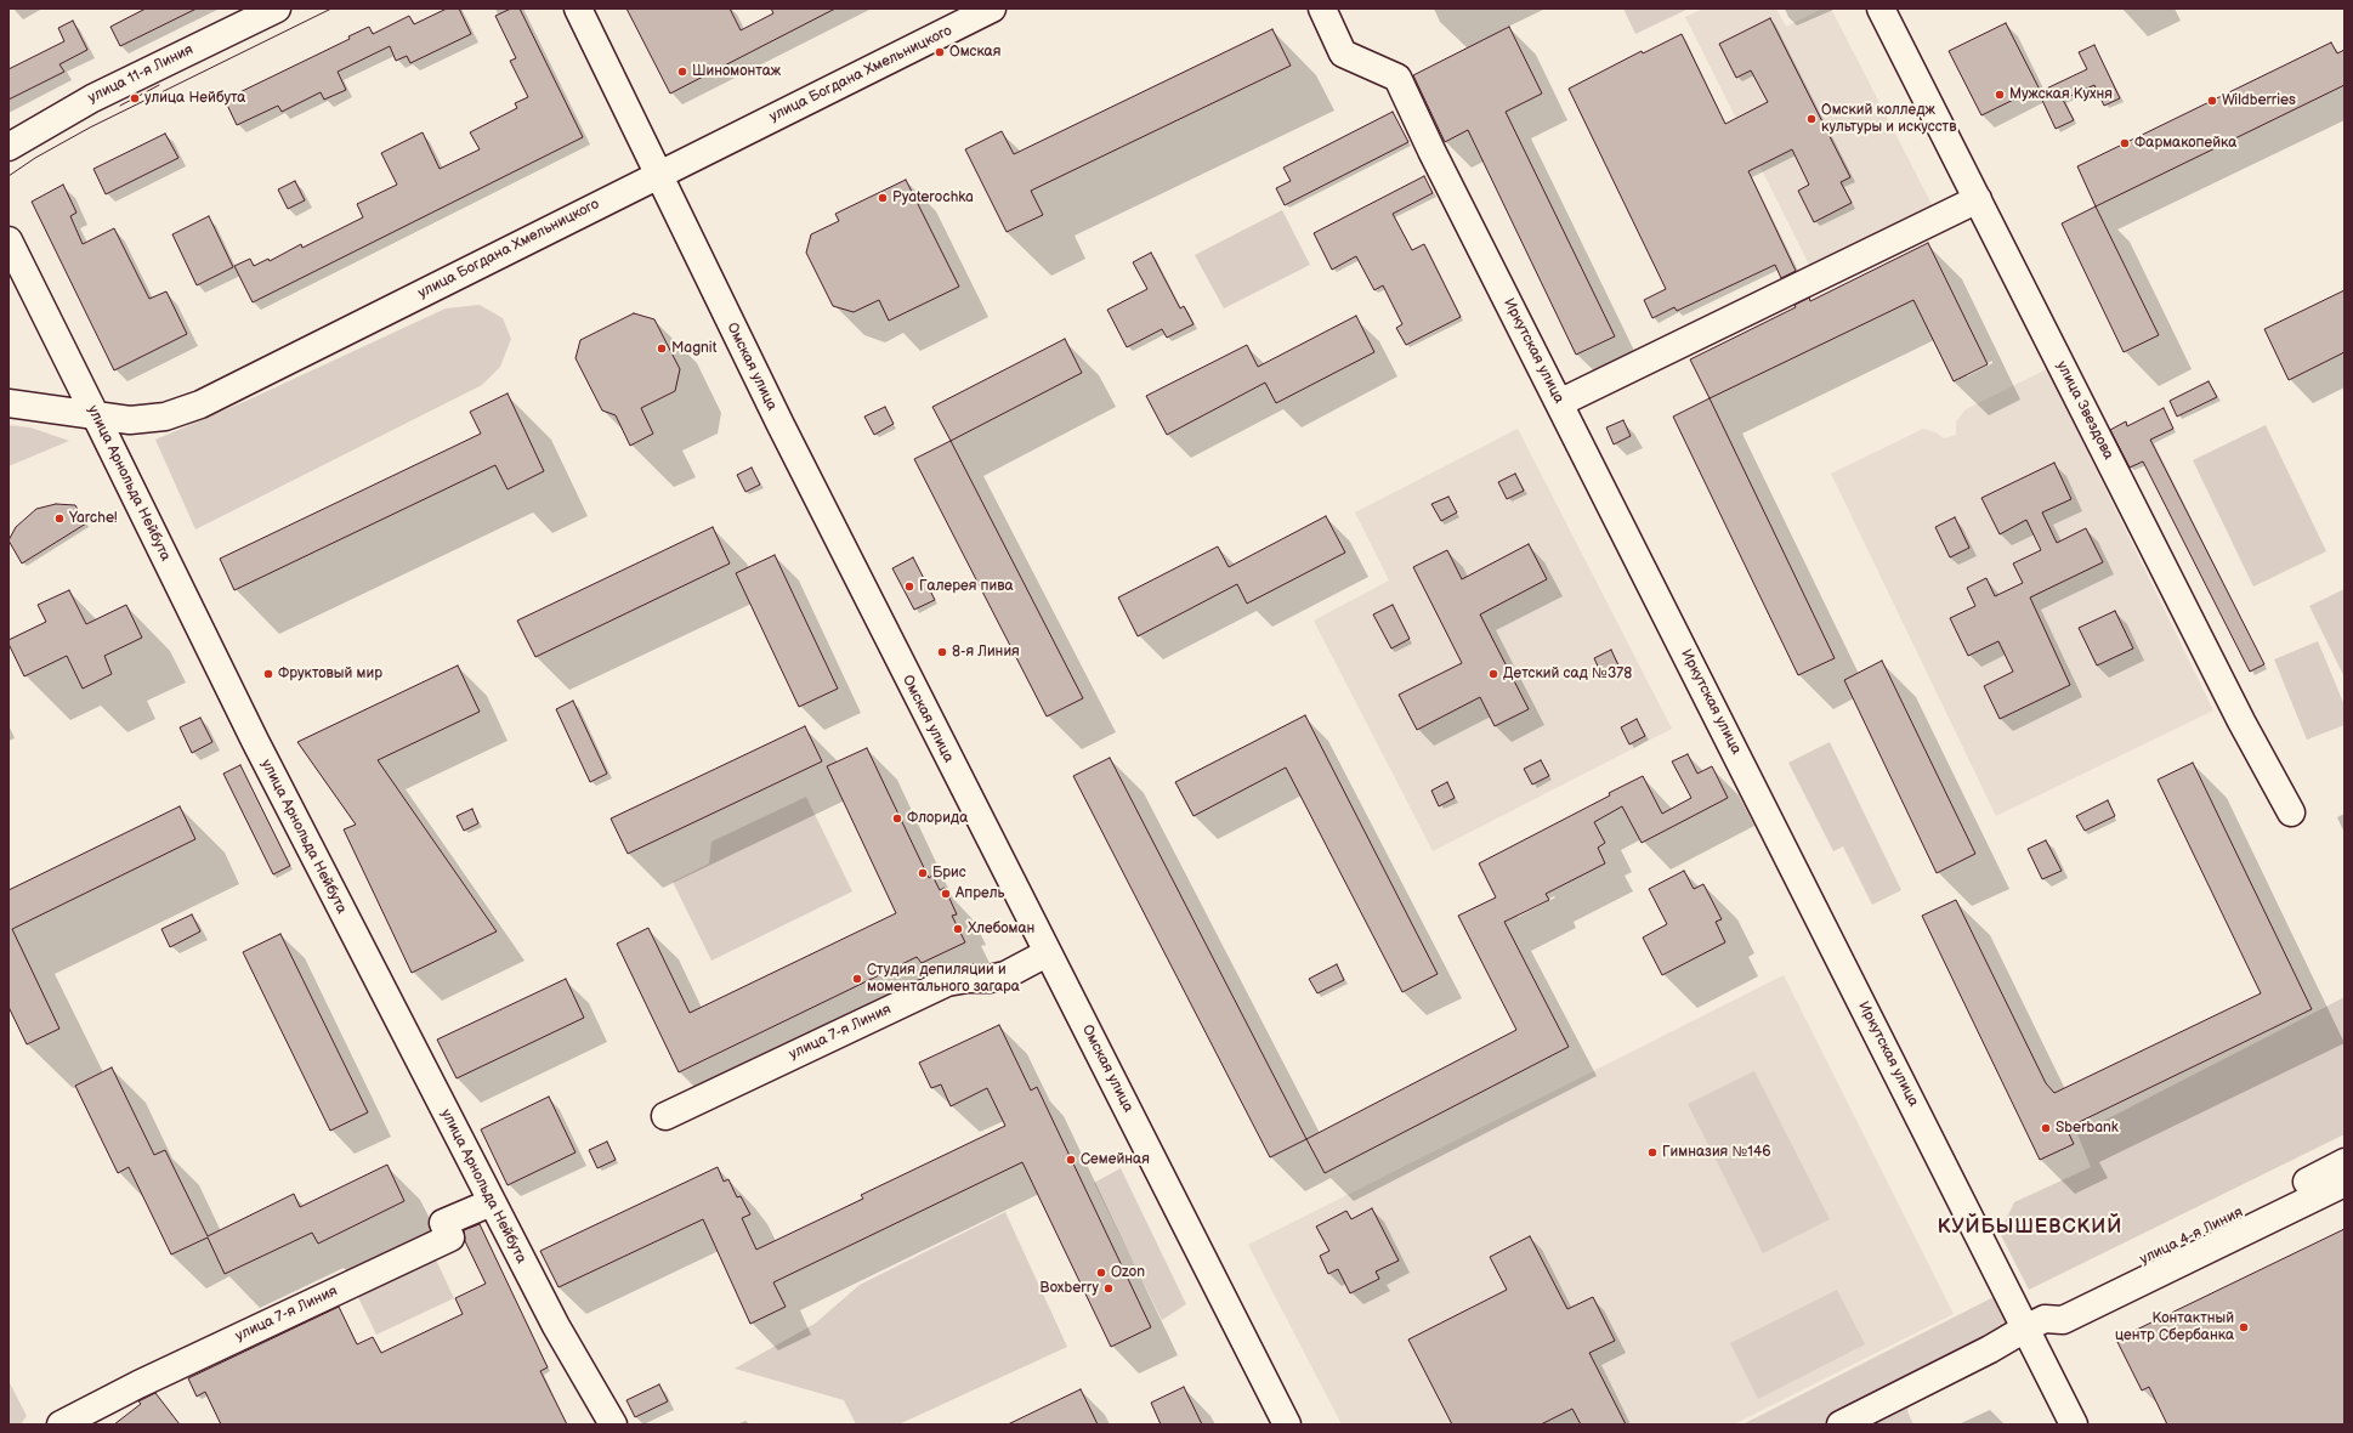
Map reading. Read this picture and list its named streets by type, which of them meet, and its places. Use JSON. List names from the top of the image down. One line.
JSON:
{"streets":{"street":["улица 11-я Линия","улица Богдана Хмельницкого","Иркутская улица","Омская улица","улица Звездова","улица Арнольда Нейбута","улица 7-я Линия","улица 4-я Линия"]},"crossings":[["улица Богдана Хмельницкого","Омская улица"],["улица Богдана Хмельницкого","улица Арнольда Нейбута"],["Иркутская улица","улица 4-я Линия"],["Омская улица","улица 7-я Линия"],["улица Арнольда Нейбута","улица 7-я Линия"]],"districts":["КУЙБЫШЕВСКИЙ"],"places":["Омская","Шиномонтаж","Мужская Кухня","улица Нейбута","Wildberries","Омский колледж культуры и искусств","Фармакопейка","Pyaterochka","Magnit","Yarche!","Галерея пива","8-я Линия","Фруктовый мир","Детский сад №378","Флорида","Брис","Апрель","Хлебоман","Студия депиляции и моментального загара","Sberbank","Гимназия №146","Семейная","Ozon","Boxberry","Контактный центр Сбербанка"]}
